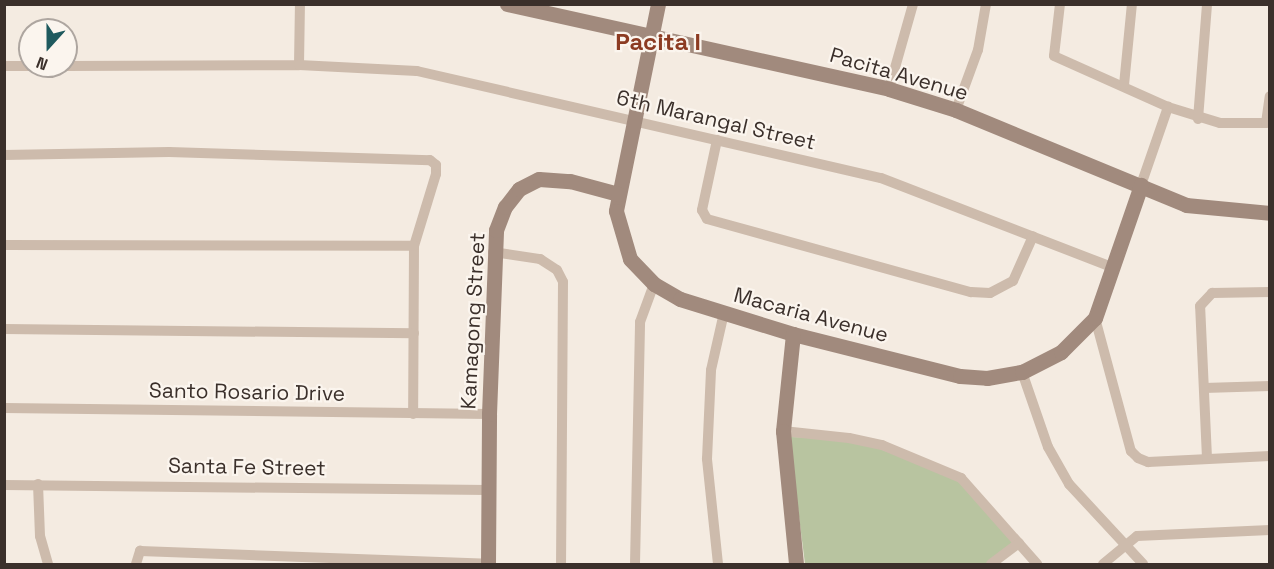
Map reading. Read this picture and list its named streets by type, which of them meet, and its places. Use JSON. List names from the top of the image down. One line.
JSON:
{"streets":{"street":["Pacita Avenue","6th Marangal Street","Macaria Avenue","Kamagong Street","Santo Rosario Drive","Santa Fe Street"]},"crossings":[["Pacita Avenue","Macaria Avenue"],["6th Marangal Street","Macaria Avenue"],["Macaria Avenue","Kamagong Street"],["Kamagong Street","Santo Rosario Drive"],["Kamagong Street","Santa Fe Street"]],"districts":["Pacita I"],"north":"bottom"}
